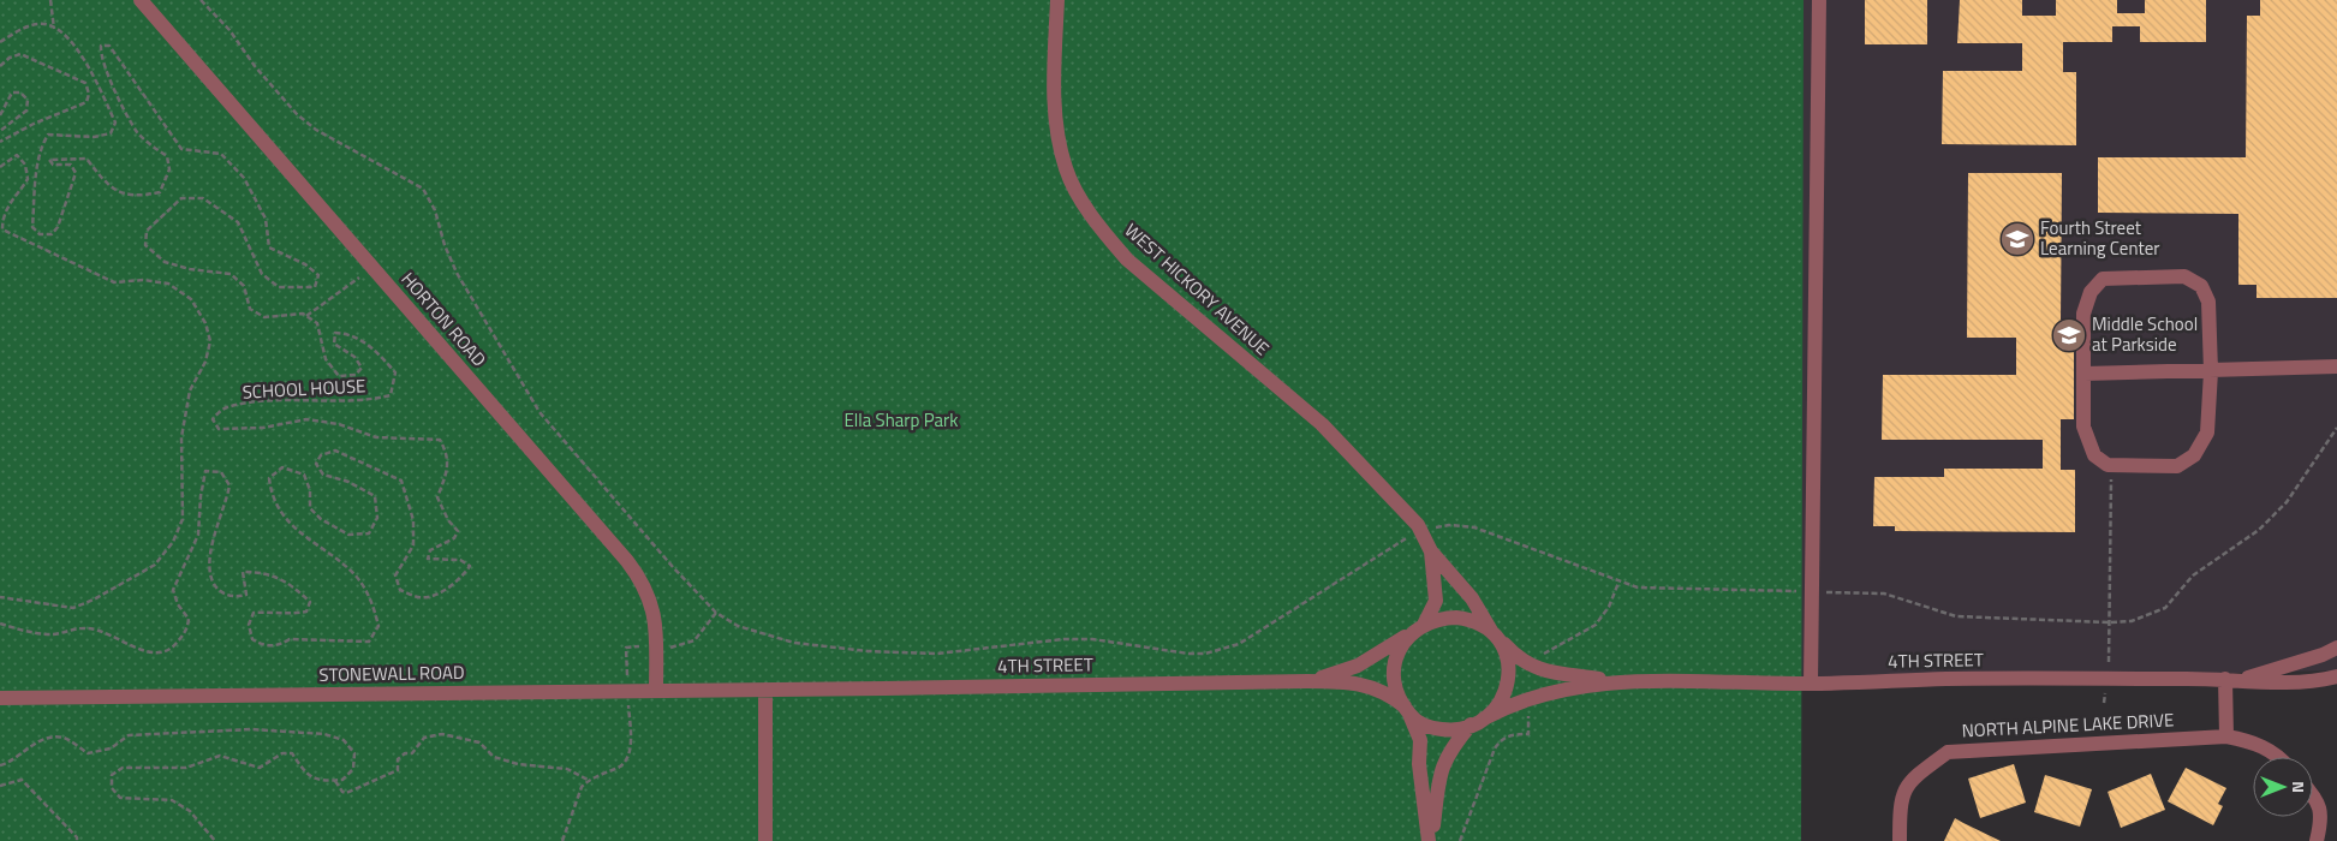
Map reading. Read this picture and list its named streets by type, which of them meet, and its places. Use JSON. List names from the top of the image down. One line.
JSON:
{"streets":{"street":["WEST HICKORY AVENUE","HORTON ROAD","4TH STREET","STONEWALL ROAD","NORTH ALPINE LAKE DRIVE"],"path":["SCHOOL HOUSE"]},"crossings":[["WEST HICKORY AVENUE","4TH STREET"],["HORTON ROAD","STONEWALL ROAD"],["4TH STREET","STONEWALL ROAD"]],"parks":["Ella Sharp Park"],"places":{"school or university":["Fourth Street Learning Center","Middle School at Parkside"]},"north":"right"}
